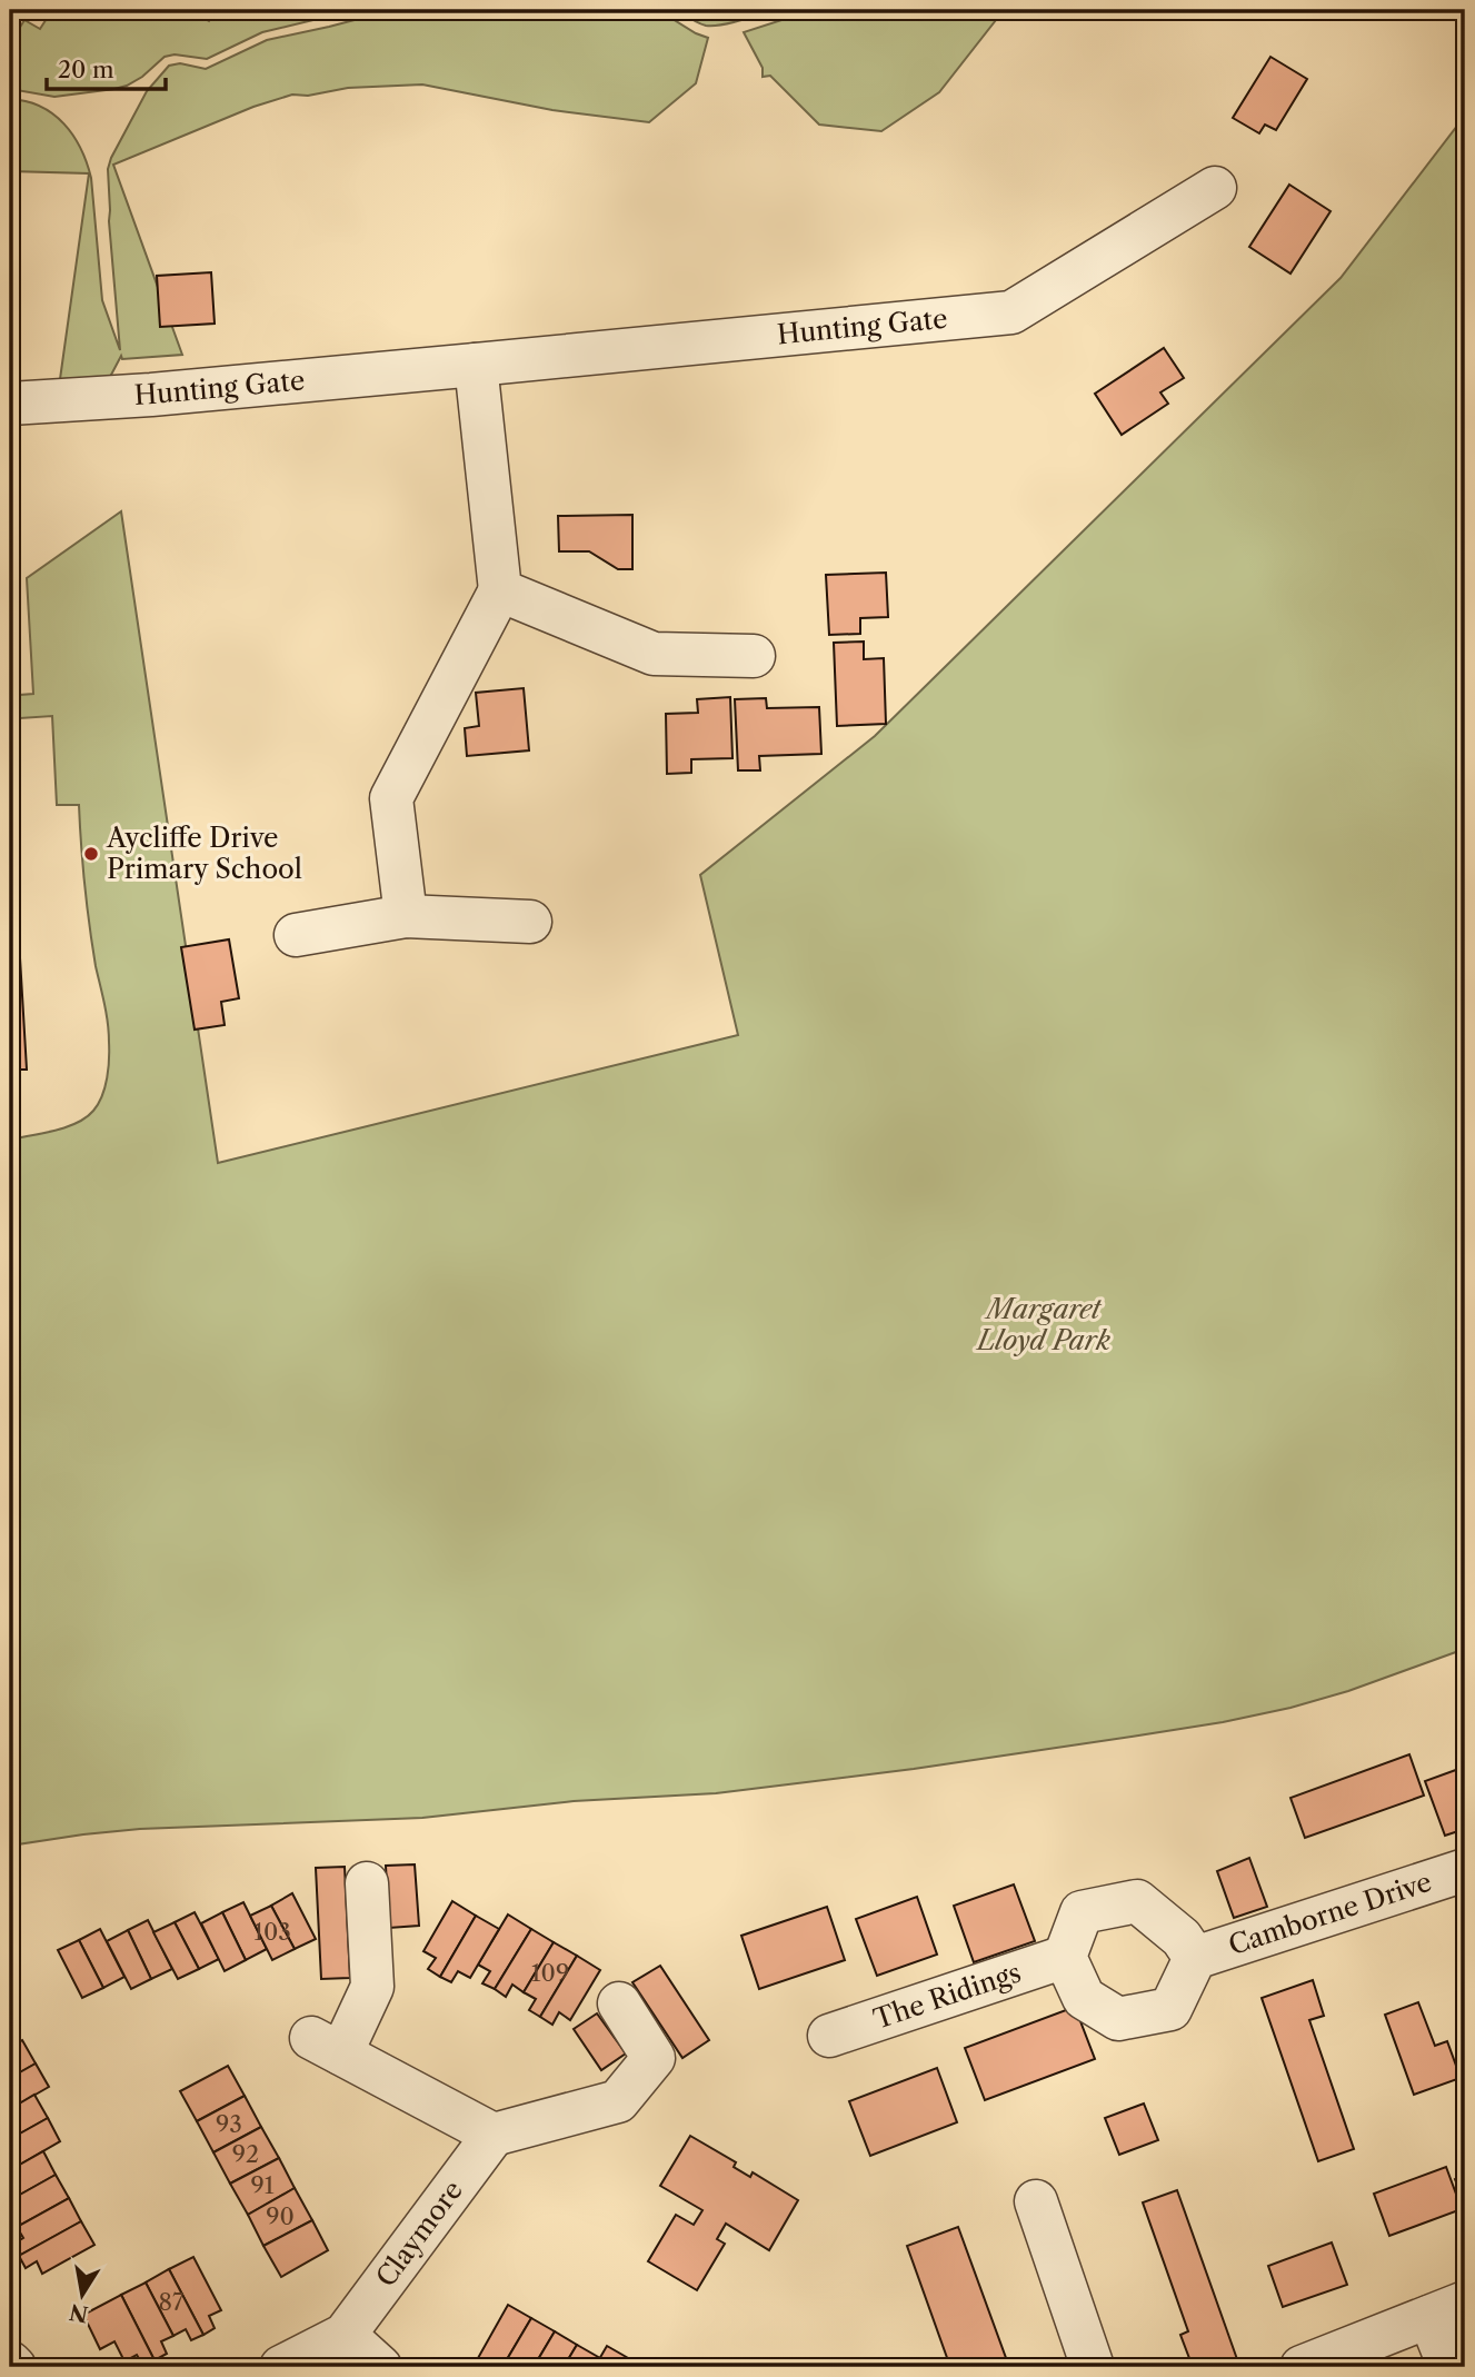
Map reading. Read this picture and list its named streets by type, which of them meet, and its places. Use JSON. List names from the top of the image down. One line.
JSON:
{"streets":{"street":["Hunting Gate","Camborne Drive","The Ridings","Claymore"]},"crossings":[["Camborne Drive","The Ridings"]],"parks":["Margaret Lloyd Park"],"places":["Aycliffe Drive Primary School"],"house_numbers":["103","109","93","92","91","90","87"],"scale_bar":"20 m","north":"bottom"}
